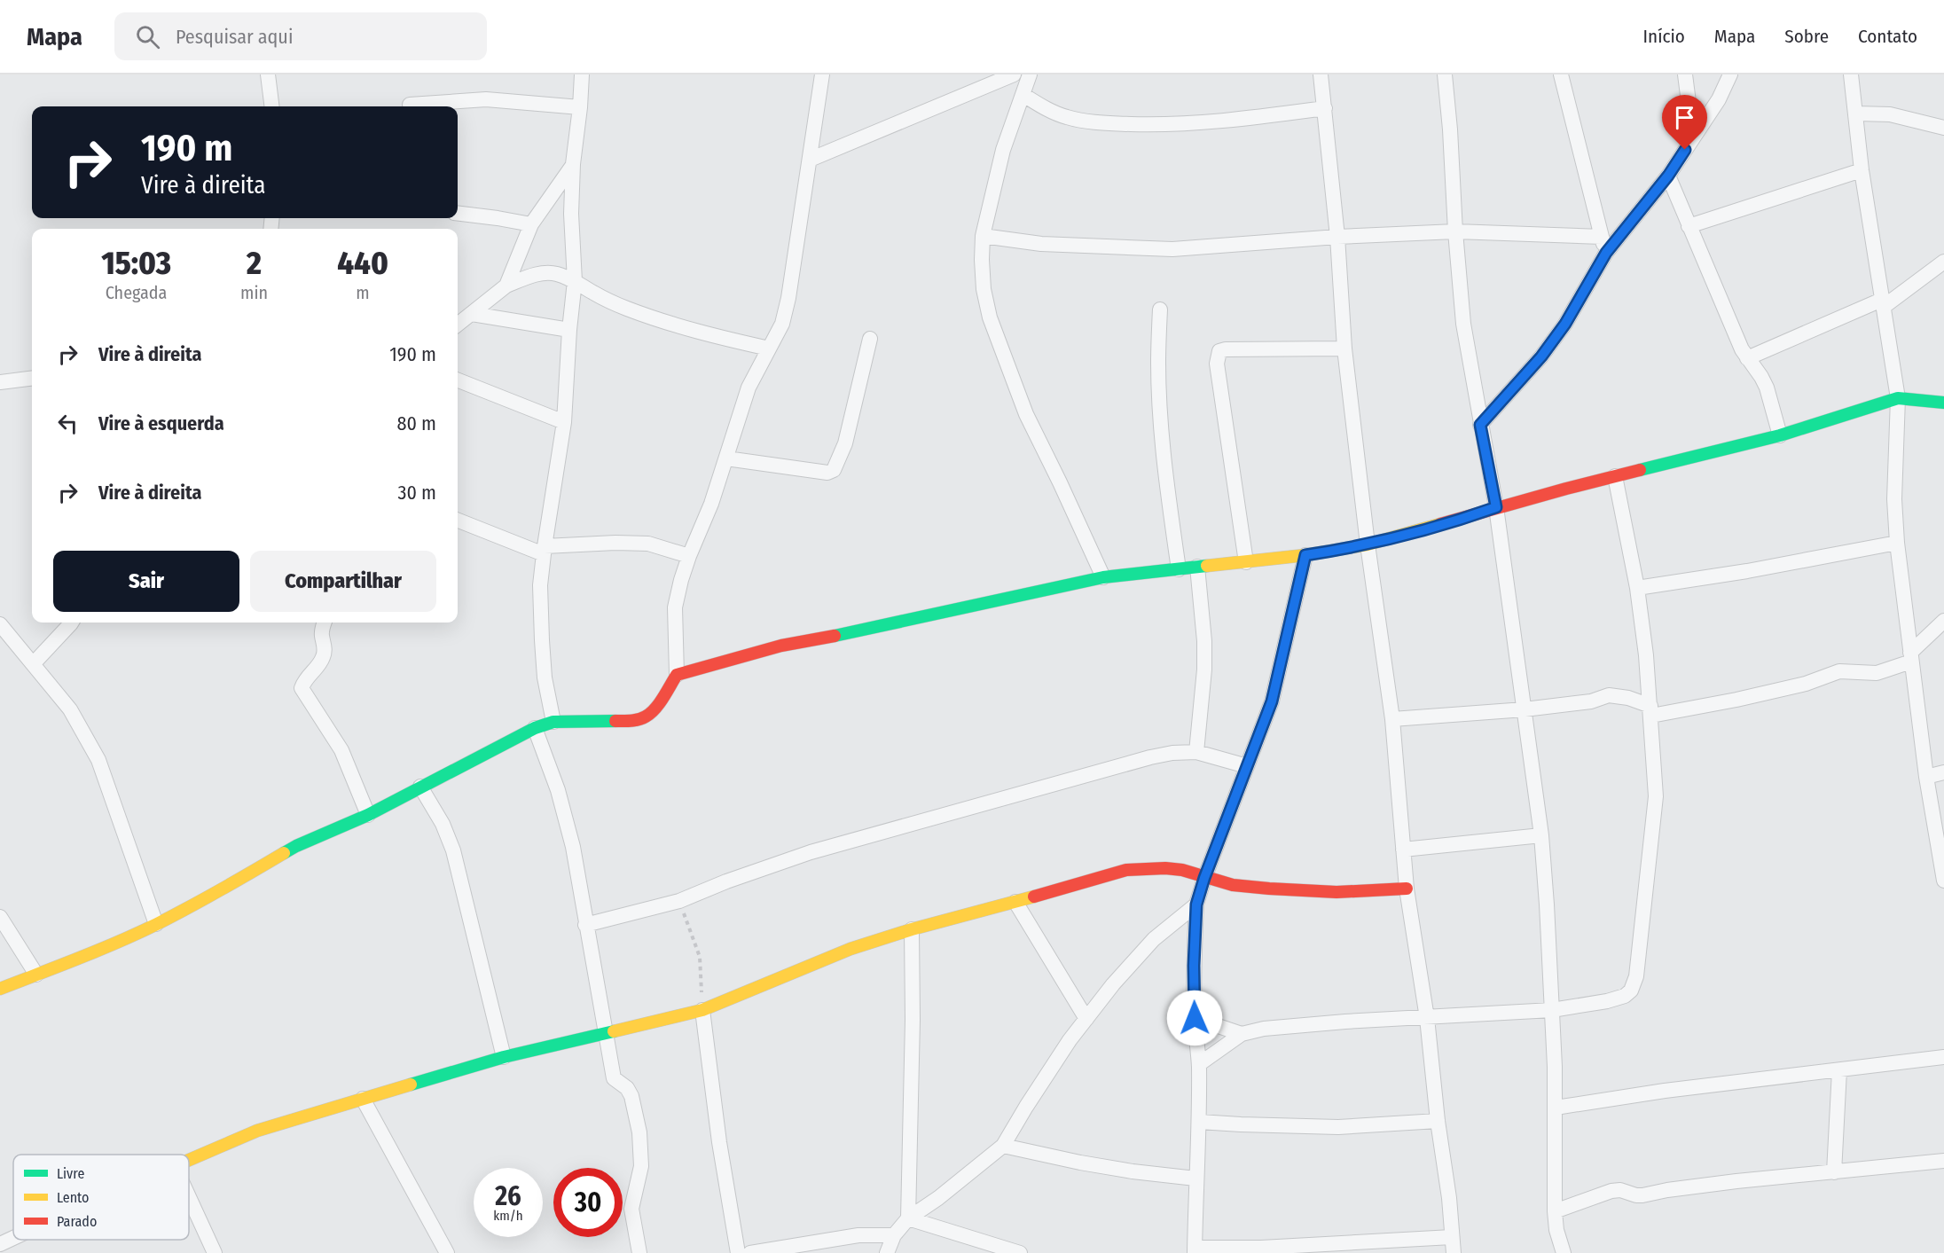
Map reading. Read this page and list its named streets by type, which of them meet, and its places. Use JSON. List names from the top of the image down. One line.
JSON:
{"legend":["Livre","Lento","Parado"],"page":{"header":"Mapa","search":"Pesquisar aqui","nav":["Início","Mapa","Sobre","Contato"],"turn":["190 m","Vire à direita"],"eta":["15:03","Chegada","2","min","440","m"],"list":[{"name":"Vire à direita","value":"190 m"},{"name":"Vire à esquerda","value":"80 m"},{"name":"Vire à direita","value":"30 m"}],"buttons":["Sair","Compartilhar"],"speed":"26 km/h","limit":"30"}}
